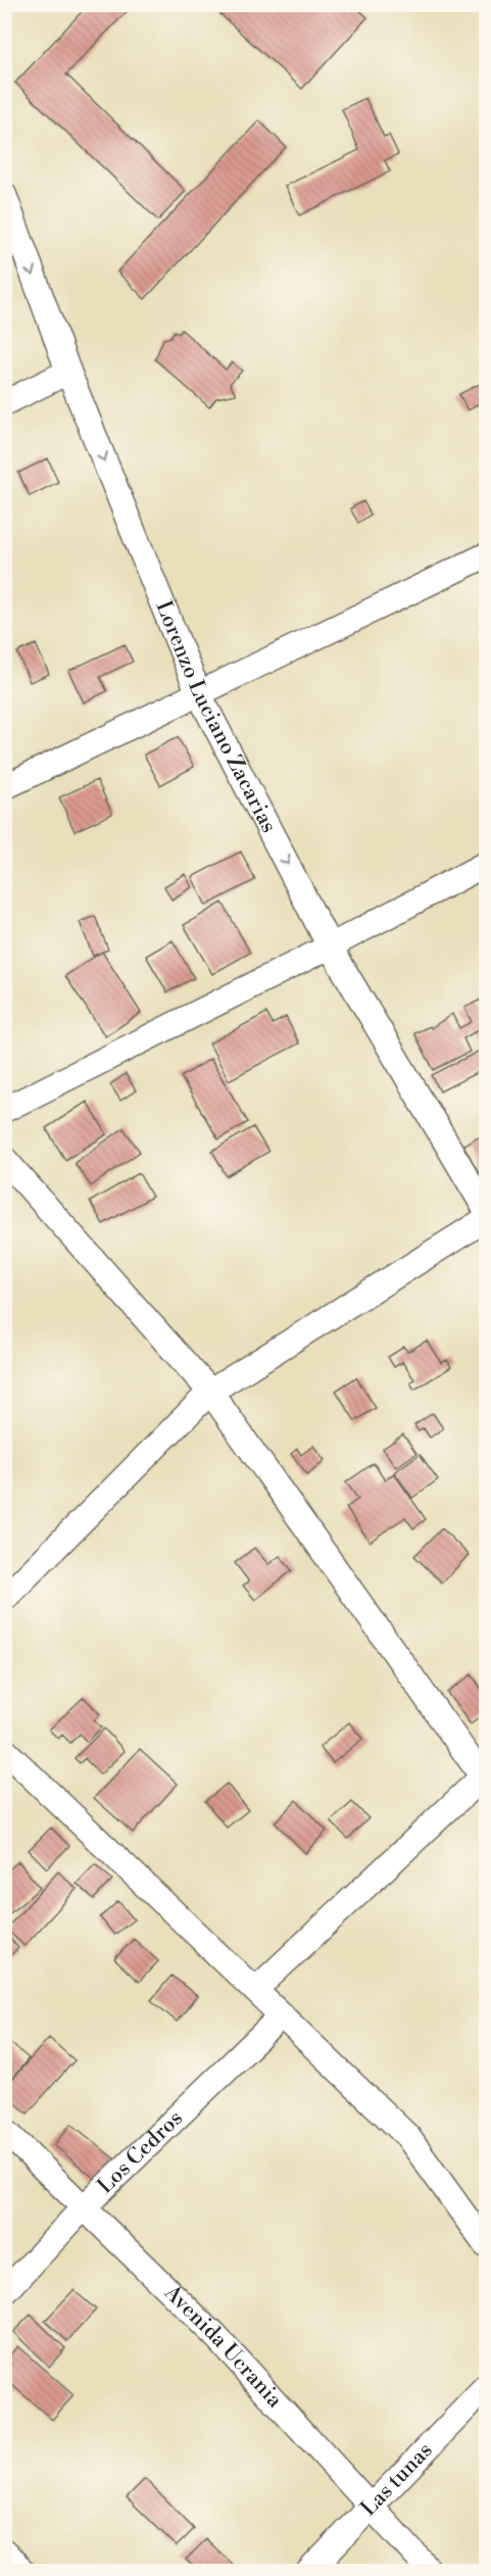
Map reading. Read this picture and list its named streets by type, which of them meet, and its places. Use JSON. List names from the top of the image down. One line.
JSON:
{"streets":{"street":["Lorenzo Luciano Zacarias","Los Cedros","Avenida Ucrania","Las tunas"]},"crossings":[["Los Cedros","Avenida Ucrania"],["Avenida Ucrania","Las tunas"]],"one_way":["Lorenzo Luciano Zacarias"]}
